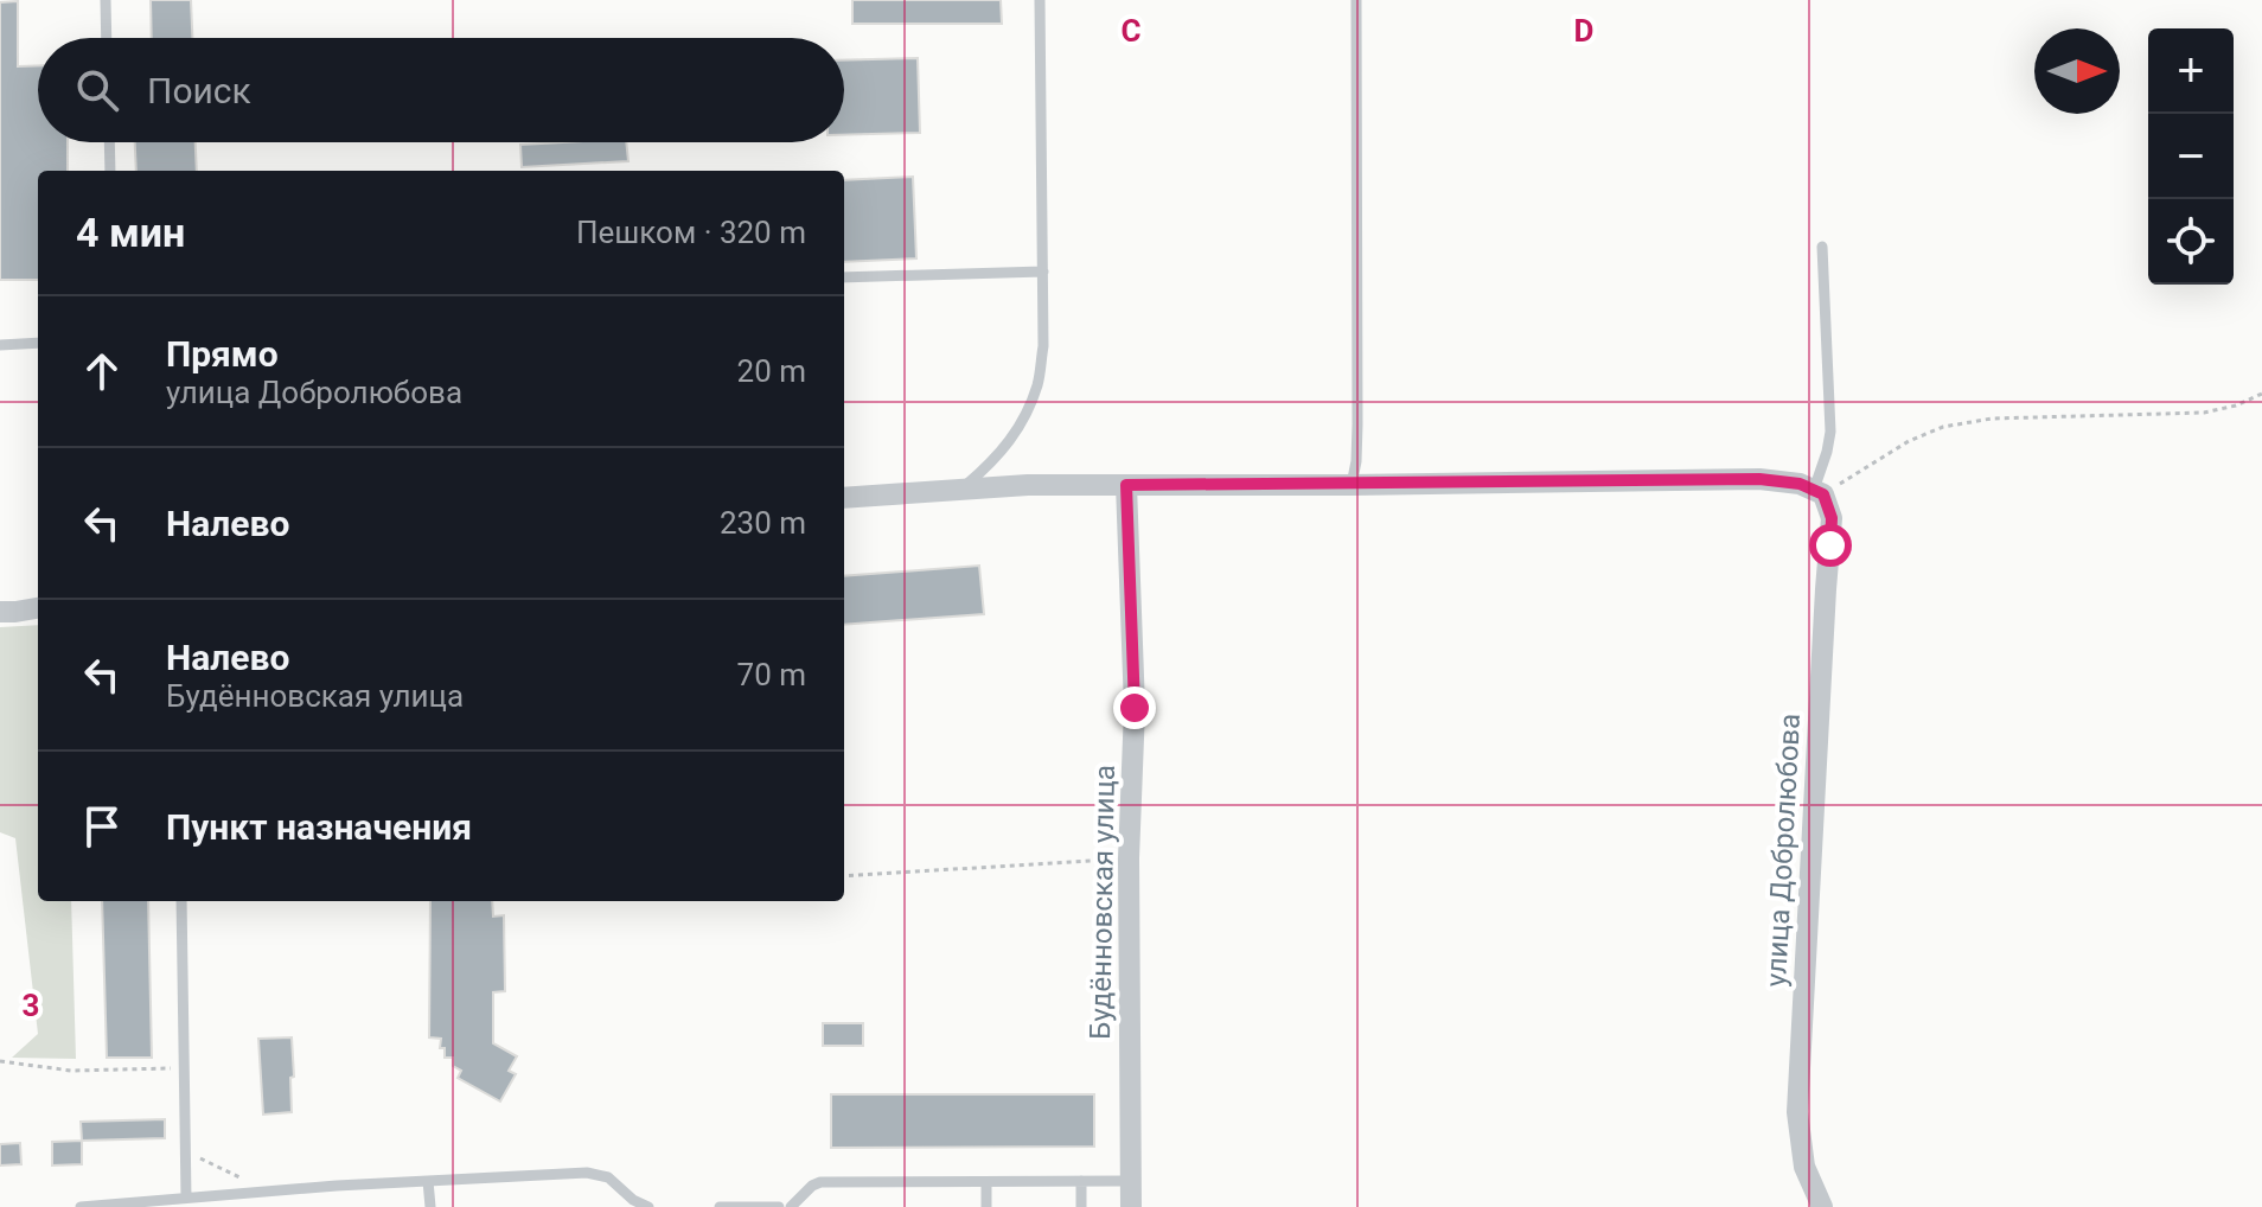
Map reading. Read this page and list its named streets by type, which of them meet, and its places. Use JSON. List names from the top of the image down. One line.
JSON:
{"streets":{"street":["улица Добролюбова","Будённовская улица"]},"north":"right","page":{"map_buttons":["+","−"],"search":"Поиск","heading":["4 мин","Пешком · 320 m"],"list":[["Прямо","улица Добролюбова","20 m"],["Налево","230 m"],["Налево","Будённовская улица","70 m"],"Пункт назначения"]},"grid":{"columns":["C","D"],"rows":["3"]}}
